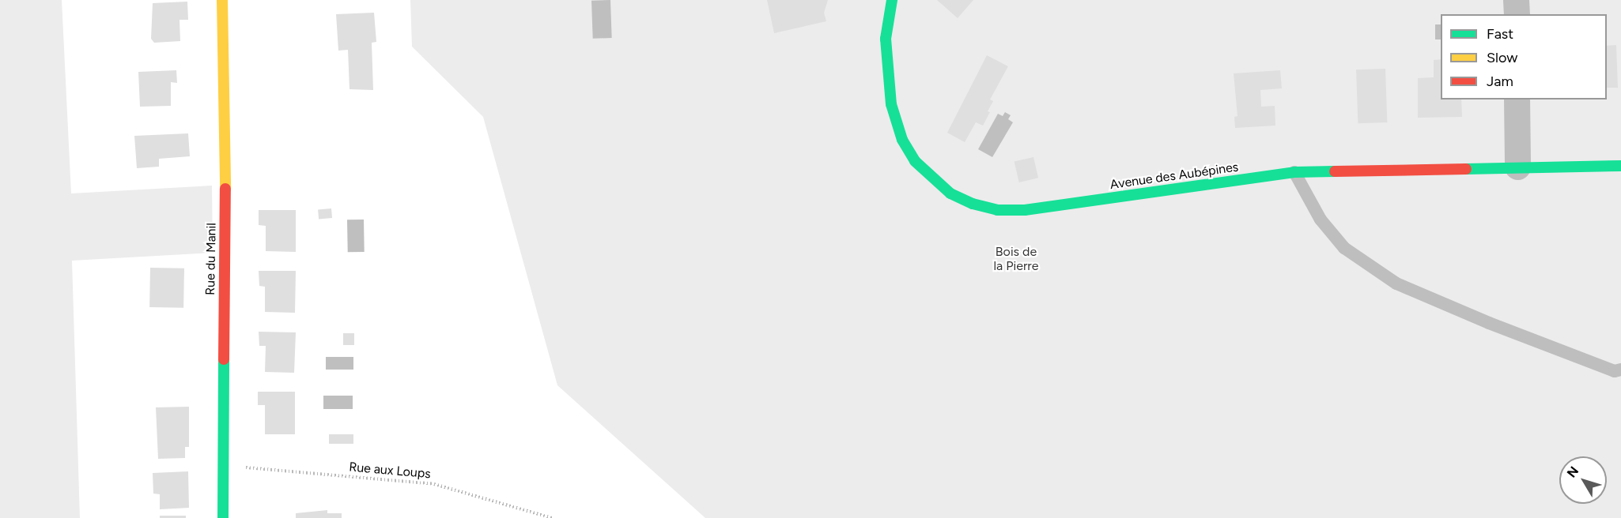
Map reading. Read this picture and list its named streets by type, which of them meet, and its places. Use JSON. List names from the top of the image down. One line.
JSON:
{"streets":{"street":["Avenue des Aubépines","Rue du Manil"],"path":["Rue aux Loups"]},"crossings":[["Rue du Manil","Rue aux Loups"]],"parks":["Bois de la Pierre"],"legend":["Fast","Slow","Jam"],"north":"top left"}
